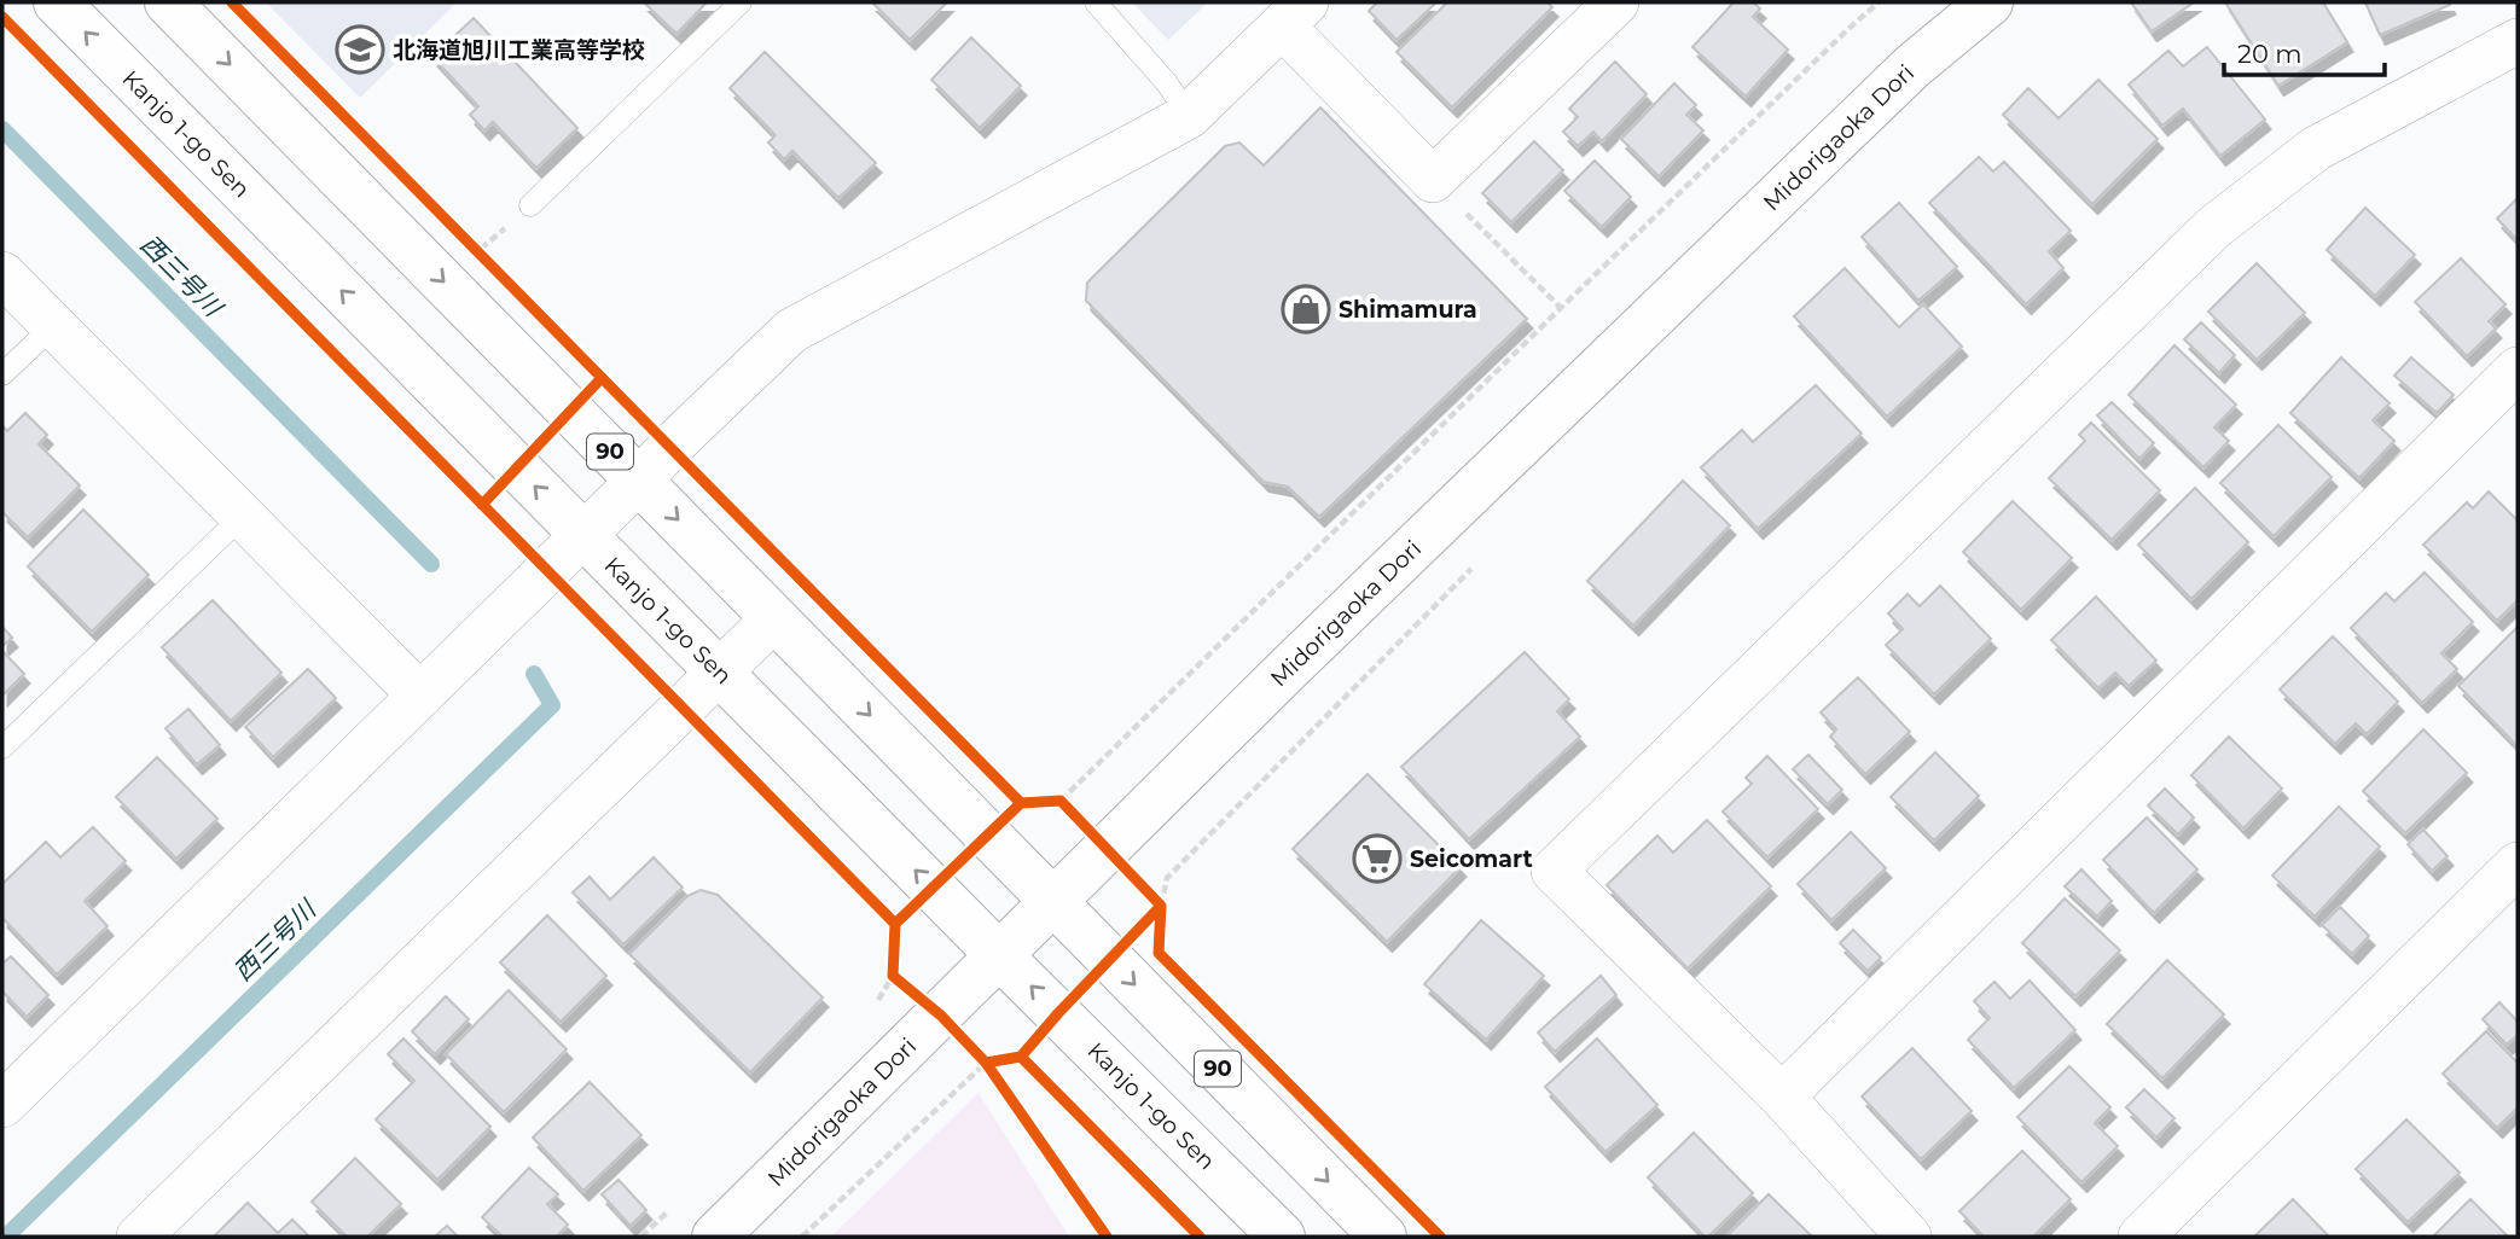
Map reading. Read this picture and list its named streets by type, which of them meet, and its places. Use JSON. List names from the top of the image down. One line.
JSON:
{"streets":{"main road":["Kanjo 1-go Sen","Midorigaoka Dori","90"]},"crossings":[["Kanjo 1-go Sen","Midorigaoka Dori"],["Midorigaoka Dori","90"]],"water":["西三号川"],"places":{"school or university":["北海道旭川工業高等学校"],"shop":["Shimamura"],"supermarket":["Seicomart"]},"scale_bar":"20 m"}
